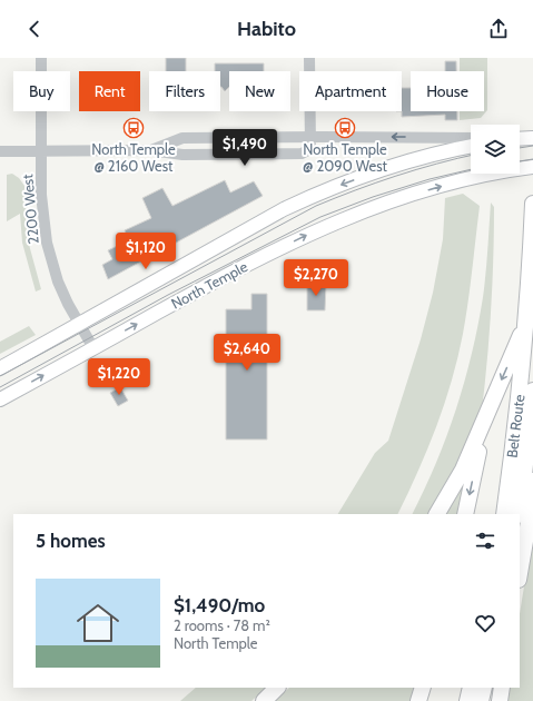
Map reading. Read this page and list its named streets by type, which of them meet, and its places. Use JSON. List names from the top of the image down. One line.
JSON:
{"streets":{"highway":["Belt Route"],"main road":["North Temple"],"street":["2200 West"]},"crossings":[["2200 West","North Temple"]],"places":{"bus stop":["North Temple @ 2160 West","North Temple @ 2090 West"]},"page":{"header":"Habito","chip":["Buy","Rent","Filters","New","Apartment","House"],"price":["$1,490","$1,120","$2,270","$2,640","$1,220"],"heading":"5 homes","list":[{"name":"$1,490/mo","note":"2 rooms · 78 m² · North Temple"}]}}
